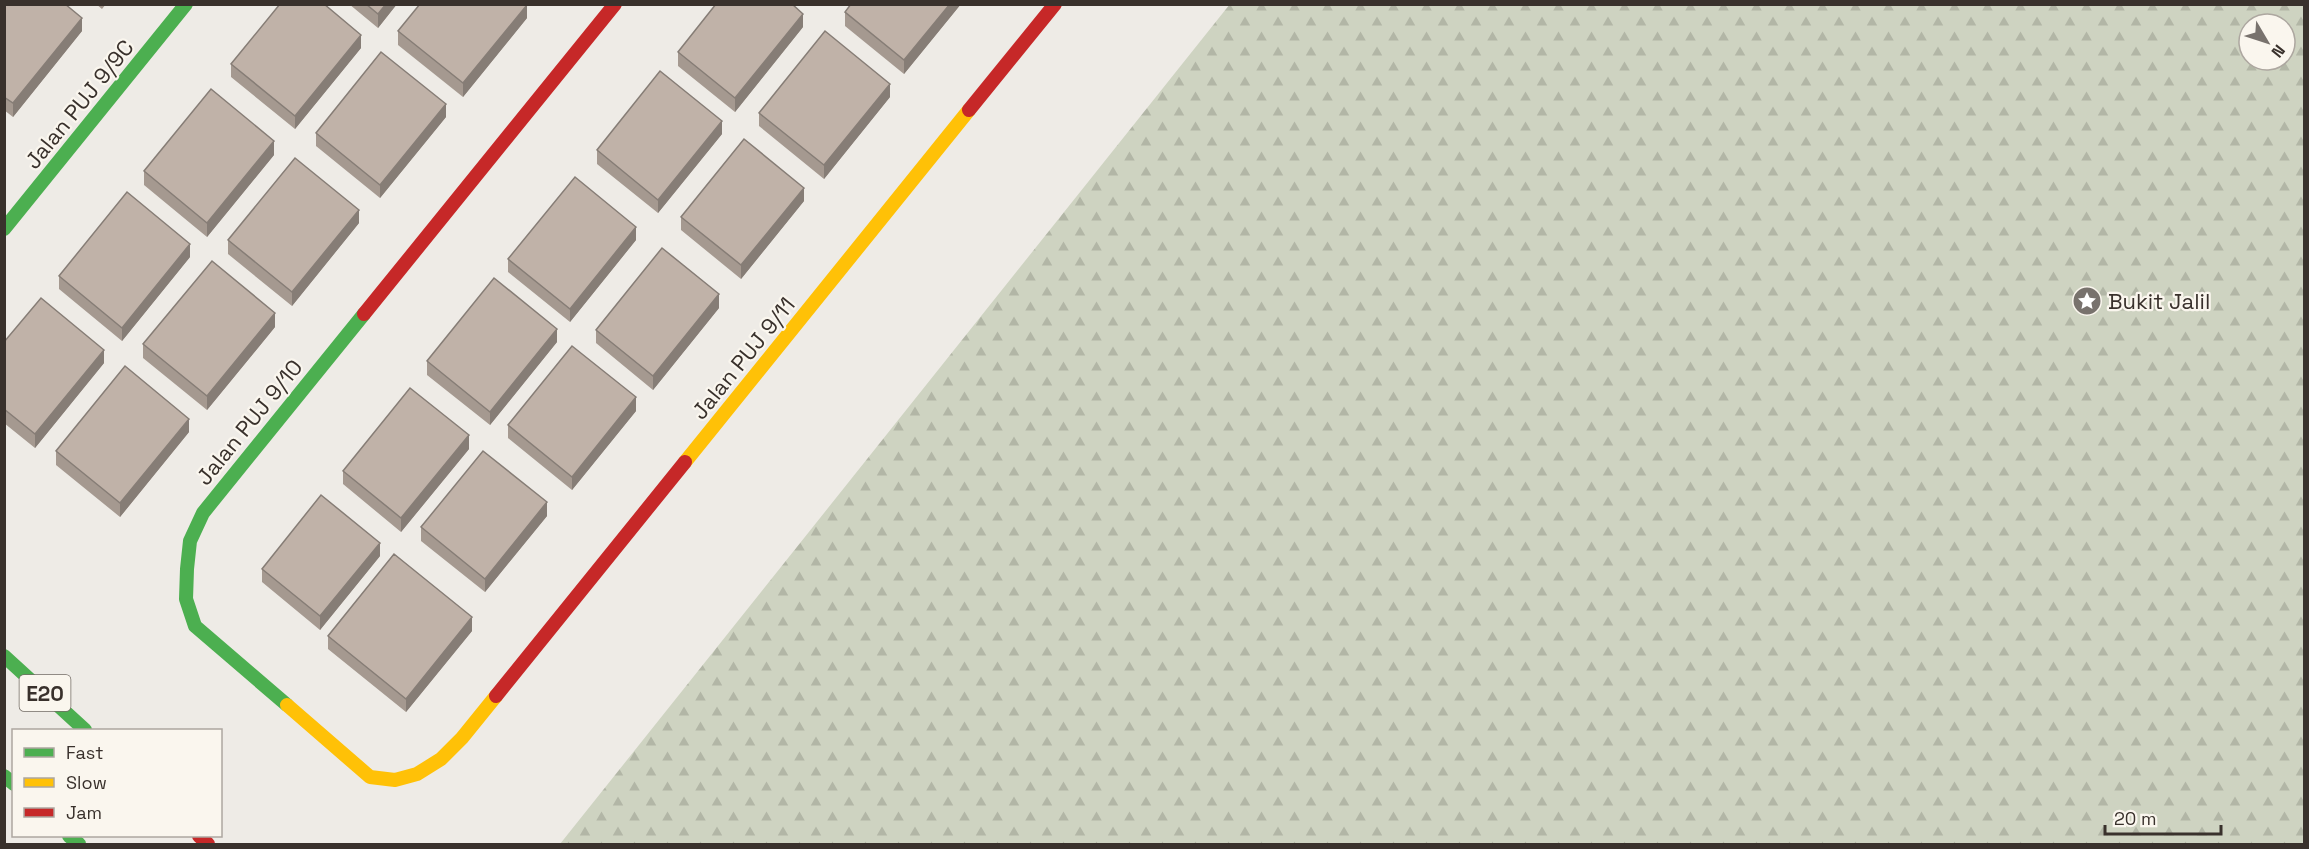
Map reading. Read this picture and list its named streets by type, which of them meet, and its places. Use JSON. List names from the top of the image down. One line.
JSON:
{"streets":{"main road":["Jalan PUJ 9/9C","Jalan PUJ 9/11","Jalan PUJ 9/10","E20"]},"crossings":[["Jalan PUJ 9/11","Jalan PUJ 9/10"]],"places":{"place":["Bukit Jalil"]},"legend":["Fast","Slow","Jam"],"scale_bar":"20 m","north":"bottom right"}
